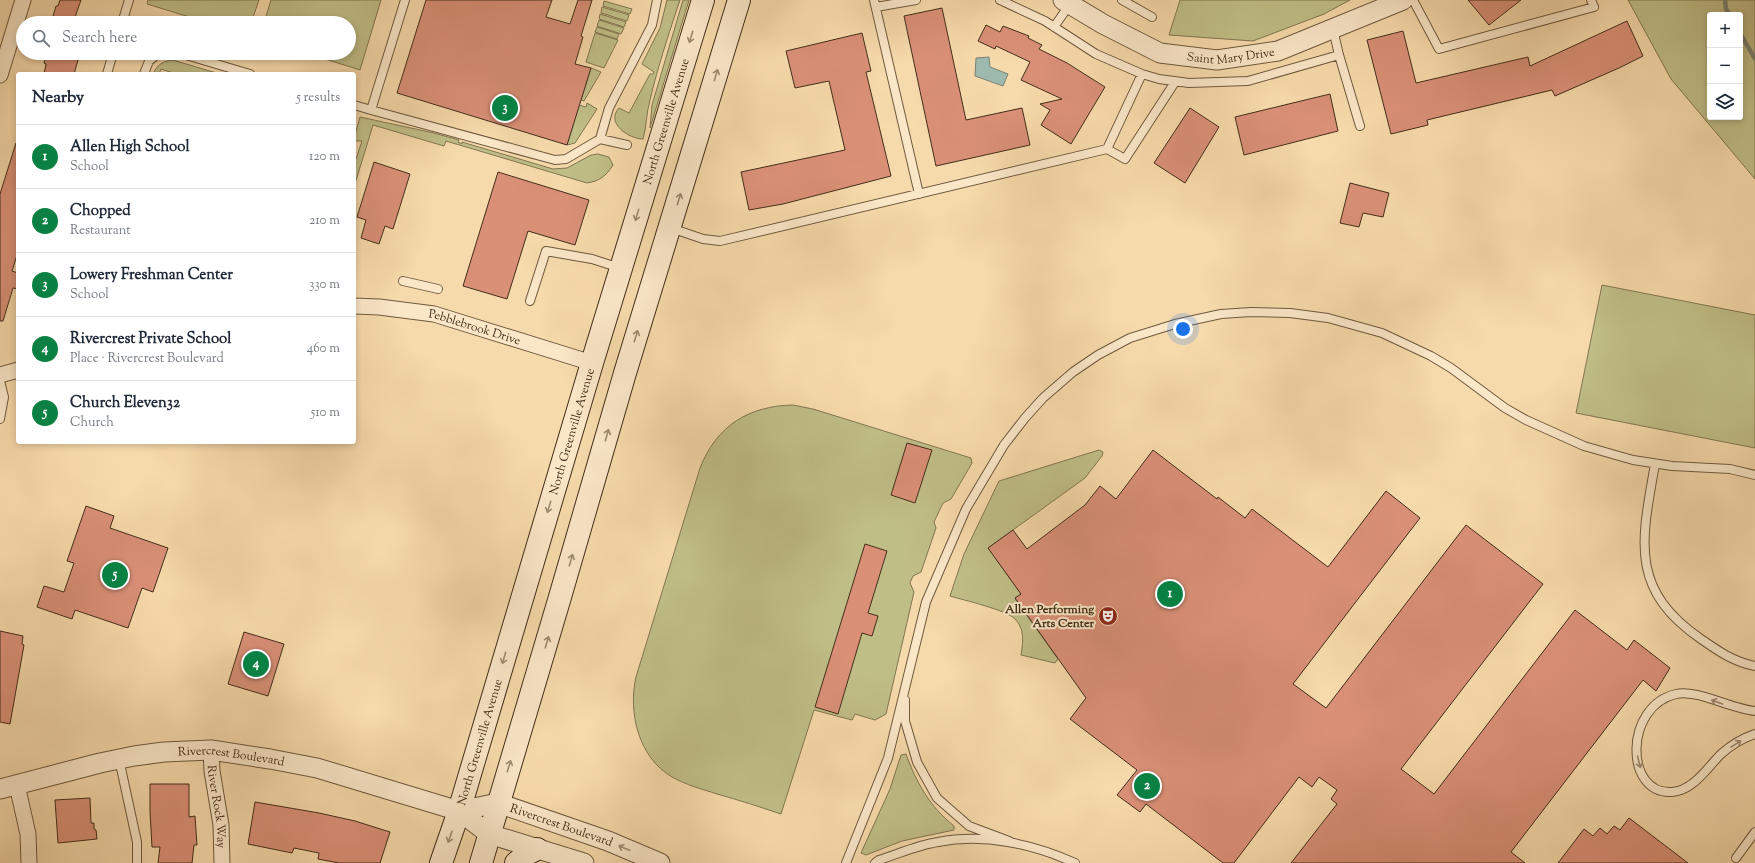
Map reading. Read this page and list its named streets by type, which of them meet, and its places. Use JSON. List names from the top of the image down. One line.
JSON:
{"streets":{"main road":["North Greenville Avenue"],"street":["Saint Mary Drive","Pebblebrook Drive","Rivercrest Boulevard","River Rock Way"]},"crossings":[["North Greenville Avenue","Pebblebrook Drive"],["North Greenville Avenue","Rivercrest Boulevard"],["Rivercrest Boulevard","River Rock Way"]],"places":{"theatre":["Allen Performing Arts Center"]},"page":{"map_buttons":["+","−"],"search":"Search here","heading":["Nearby","5 results"],"pins":["3","5","1","4","2"],"list":[{"mark":"1","name":"Allen High School","note":"School","value":"120 m"},{"mark":"2","name":"Chopped","note":"Restaurant","value":"210 m"},{"mark":"3","name":"Lowery Freshman Center","note":"School","value":"330 m"},{"mark":"4","name":"Rivercrest Private School","note":"Place · Rivercrest Boulevard","value":"460 m"},{"mark":"5","name":"Church Eleven32","note":"Church","value":"510 m"}]}}
